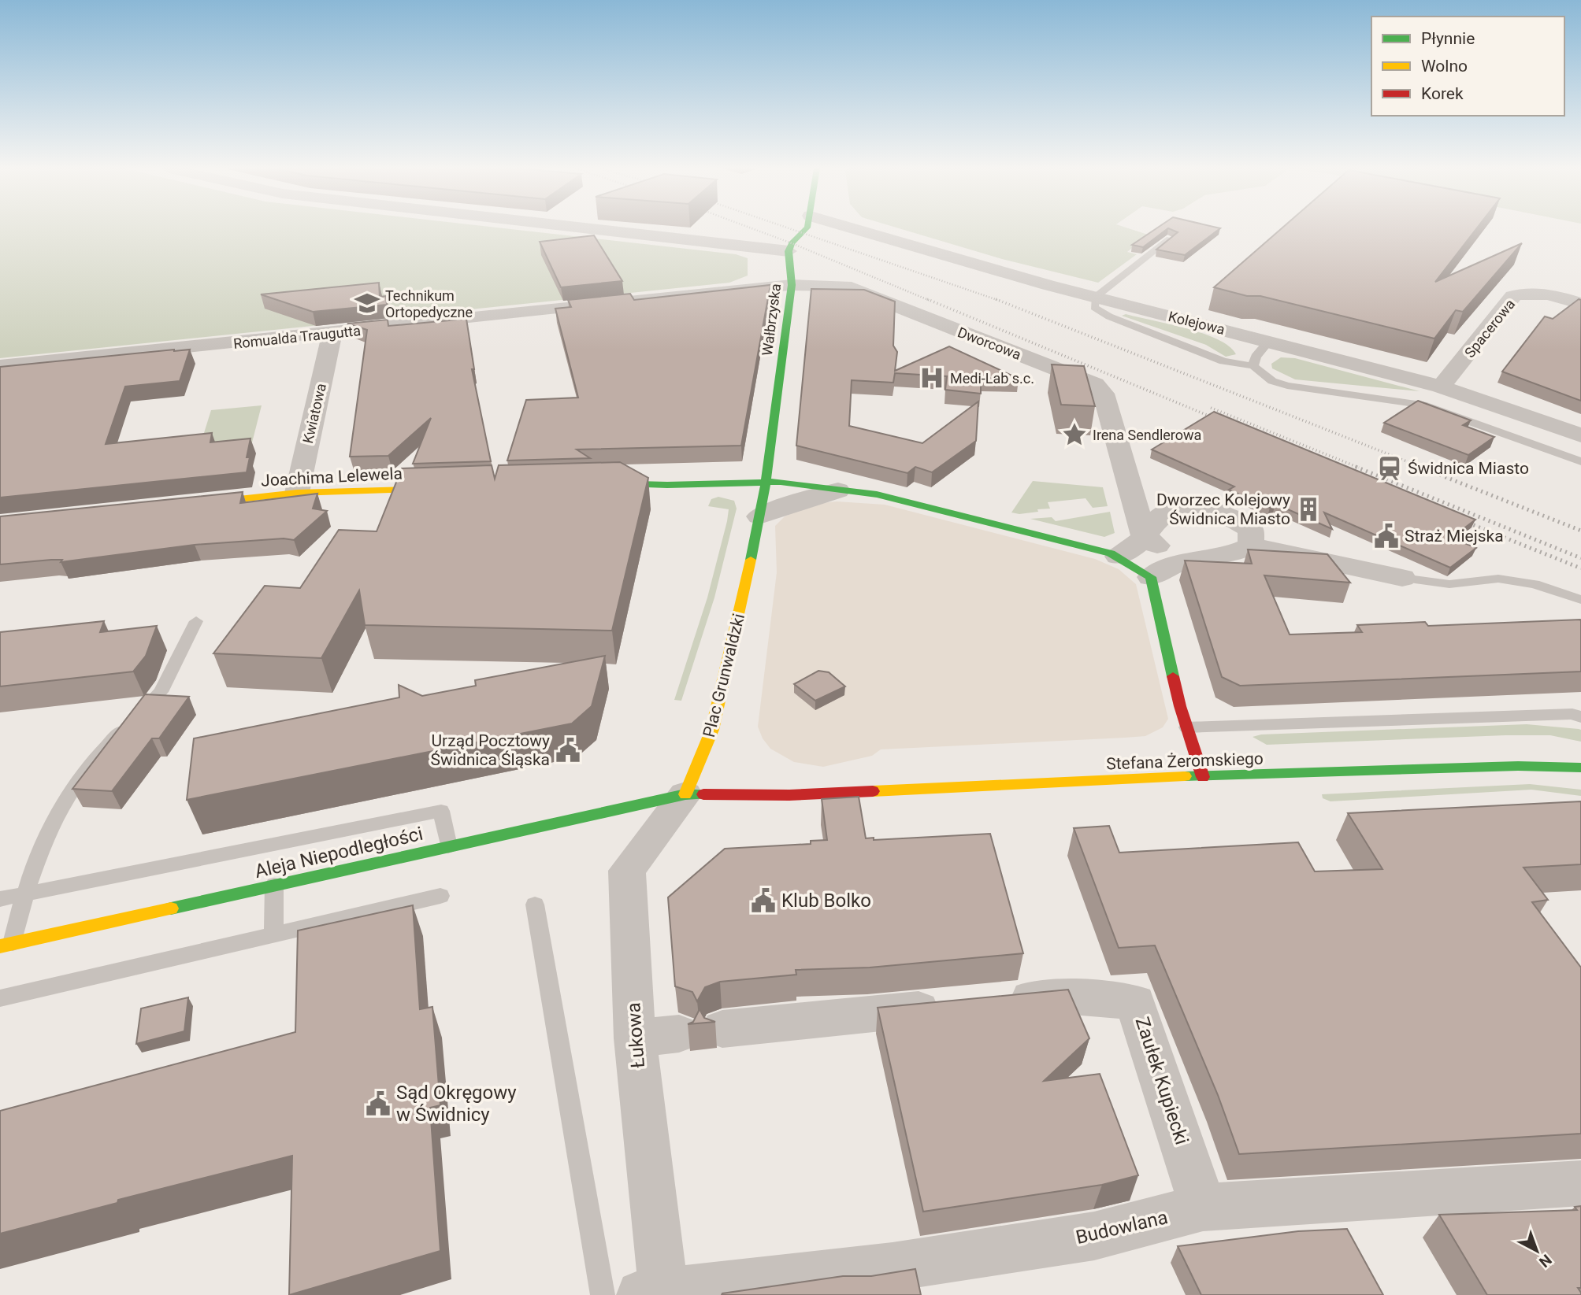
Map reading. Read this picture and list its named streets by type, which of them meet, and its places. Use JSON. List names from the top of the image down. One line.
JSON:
{"streets":{"main road":["Wałbrzyska","Joachima Lelewela","Plac Grunwaldzki","Stefana Żeromskiego","Aleja Niepodległości"],"street":["Kolejowa","Spacerowa","Romualda Traugutta","Dworcowa","Kwiatowa","Łukowa","Zaułek Kupiecki","Budowlana"]},"crossings":[["Wałbrzyska","Romualda Traugutta"],["Wałbrzyska","Dworcowa"],["Wałbrzyska","Plac Grunwaldzki"],["Kolejowa","Spacerowa"],["Romualda Traugutta","Dworcowa"],["Romualda Traugutta","Kwiatowa"],["Kwiatowa","Joachima Lelewela"],["Plac Grunwaldzki","Stefana Żeromskiego"],["Plac Grunwaldzki","Aleja Niepodległości"],["Plac Grunwaldzki","Łukowa"],["Stefana Żeromskiego","Aleja Niepodległości"],["Stefana Żeromskiego","Łukowa"],["Aleja Niepodległości","Łukowa"],["Łukowa","Budowlana"],["Zaułek Kupiecki","Budowlana"]],"places":{"school or university":["Technikum Ortopedyczne"],"hospital":["Medi-Lab s.c."],"place":["Irena Sendlerowa"],"station":["Świdnica Miasto"],"building":["Dworzec Kolejowy Świdnica Miasto"],"public building":["Straż Miejska","Urząd Pocztowy Świdnica Śląska","Klub Bolko","Sąd Okręgowy w Świdnicy"]},"legend":["Płynnie","Wolno","Korek"],"north":"bottom right"}
